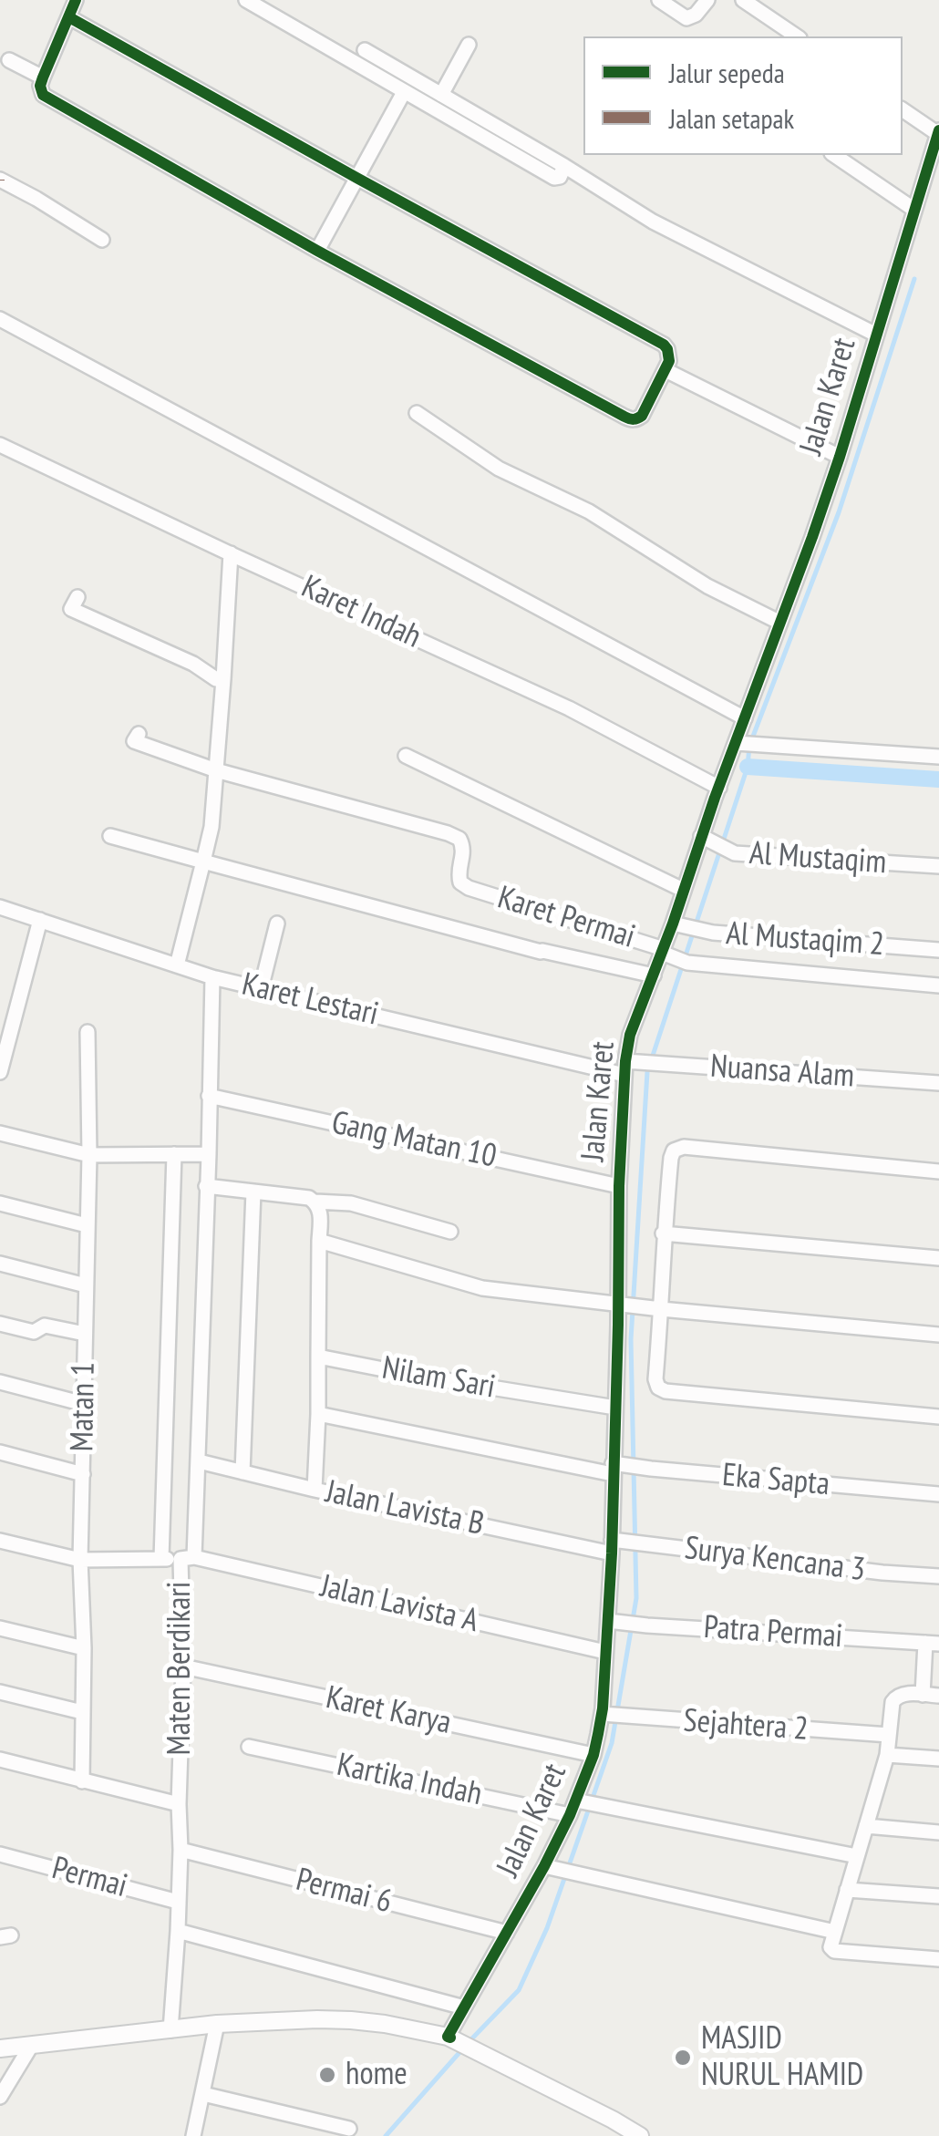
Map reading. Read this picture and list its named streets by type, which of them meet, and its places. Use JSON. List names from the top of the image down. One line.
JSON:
{"streets":{"street":["Jalan Karet","Karet Indah","Al Mustaqim","Karet Permai","Al Mustaqim 2","Karet Lestari","Nuansa Alam","Gang Matan 10","Nilam Sari","Matan 1","Eka Sapta","Jalan Lavista B","Surya Kencana 3","Jalan Lavista A","Patra Permai","Maten Berdikari","Karet Karya","Sejahtera 2","Kartika Indah","Permai","Permai 6"]},"crossings":[["Jalan Karet","Karet Indah"],["Jalan Karet","Al Mustaqim"],["Jalan Karet","Karet Permai"],["Jalan Karet","Al Mustaqim 2"],["Jalan Karet","Karet Lestari"],["Jalan Karet","Nuansa Alam"],["Jalan Karet","Gang Matan 10"],["Jalan Karet","Nilam Sari"],["Jalan Karet","Eka Sapta"],["Jalan Karet","Jalan Lavista B"],["Jalan Karet","Surya Kencana 3"],["Jalan Karet","Jalan Lavista A"],["Jalan Karet","Patra Permai"],["Jalan Karet","Karet Karya"],["Jalan Karet","Sejahtera 2"],["Jalan Karet","Kartika Indah"],["Jalan Karet","Permai 6"],["Karet Lestari","Nuansa Alam"],["Karet Lestari","Maten Berdikari"],["Gang Matan 10","Maten Berdikari"],["Matan 1","Jalan Lavista A"],["Jalan Lavista B","Surya Kencana 3"],["Jalan Lavista B","Maten Berdikari"],["Jalan Lavista A","Maten Berdikari"],["Maten Berdikari","Karet Karya"],["Maten Berdikari","Permai"],["Maten Berdikari","Permai 6"]],"places":["MASJID NURUL HAMID","home"],"legend":["Jalur sepeda","Jalan setapak"]}
